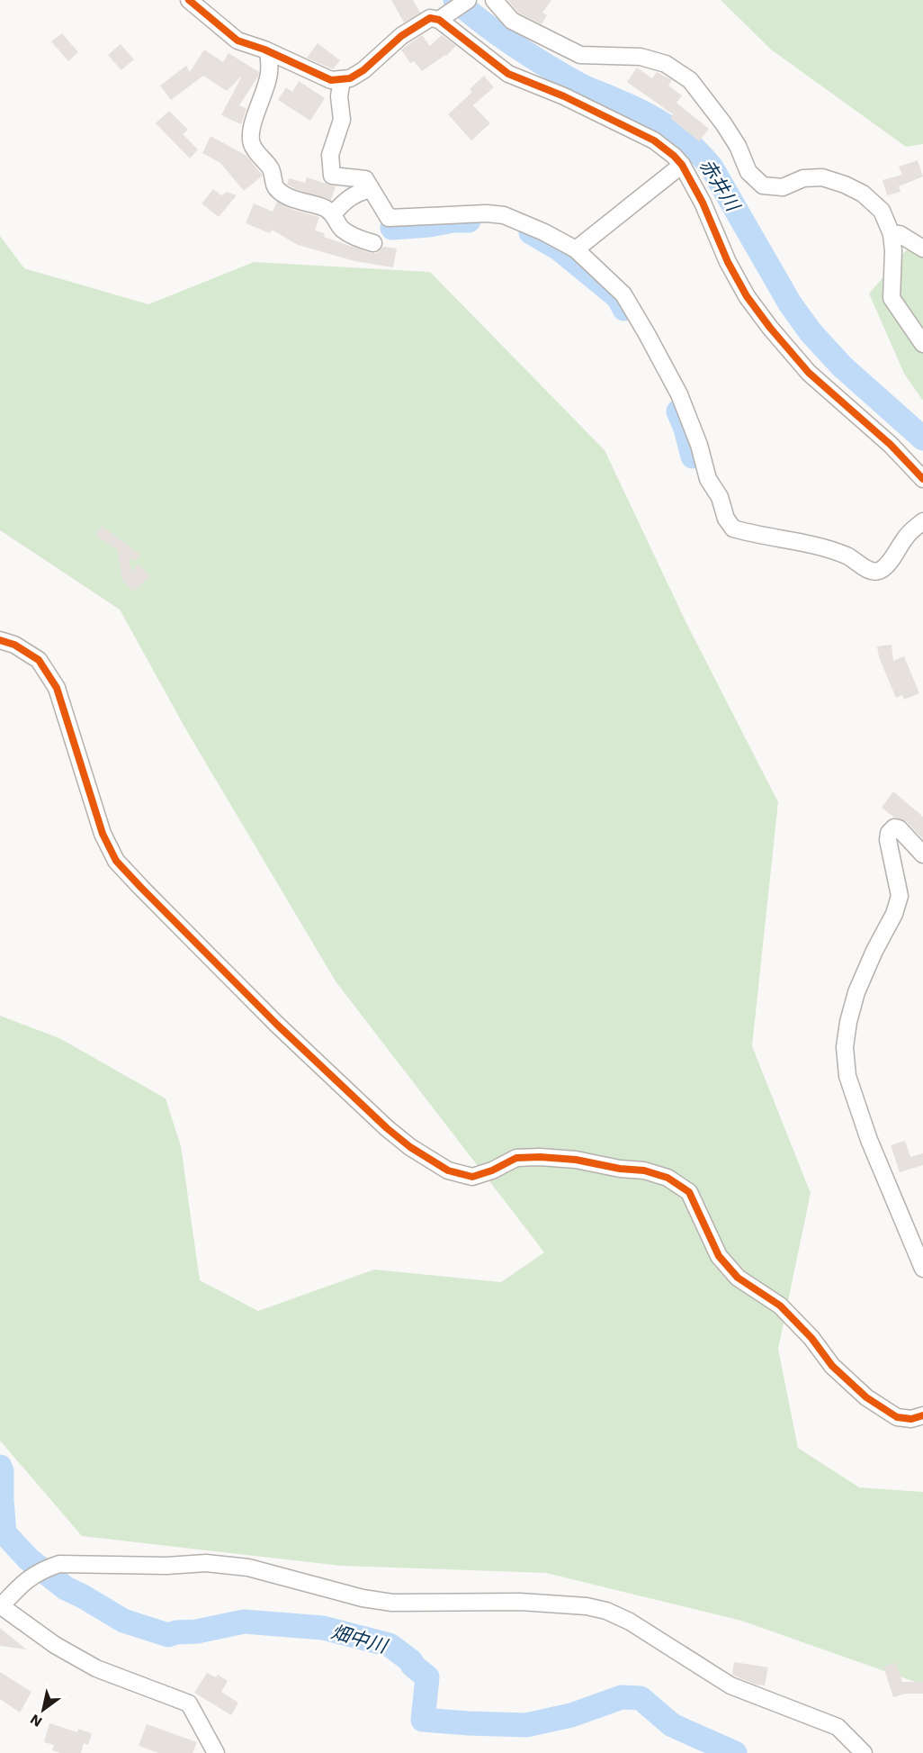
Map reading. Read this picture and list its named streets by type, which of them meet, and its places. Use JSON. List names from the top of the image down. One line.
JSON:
{"water":["赤井川","畑中川"],"north":"bottom left"}
